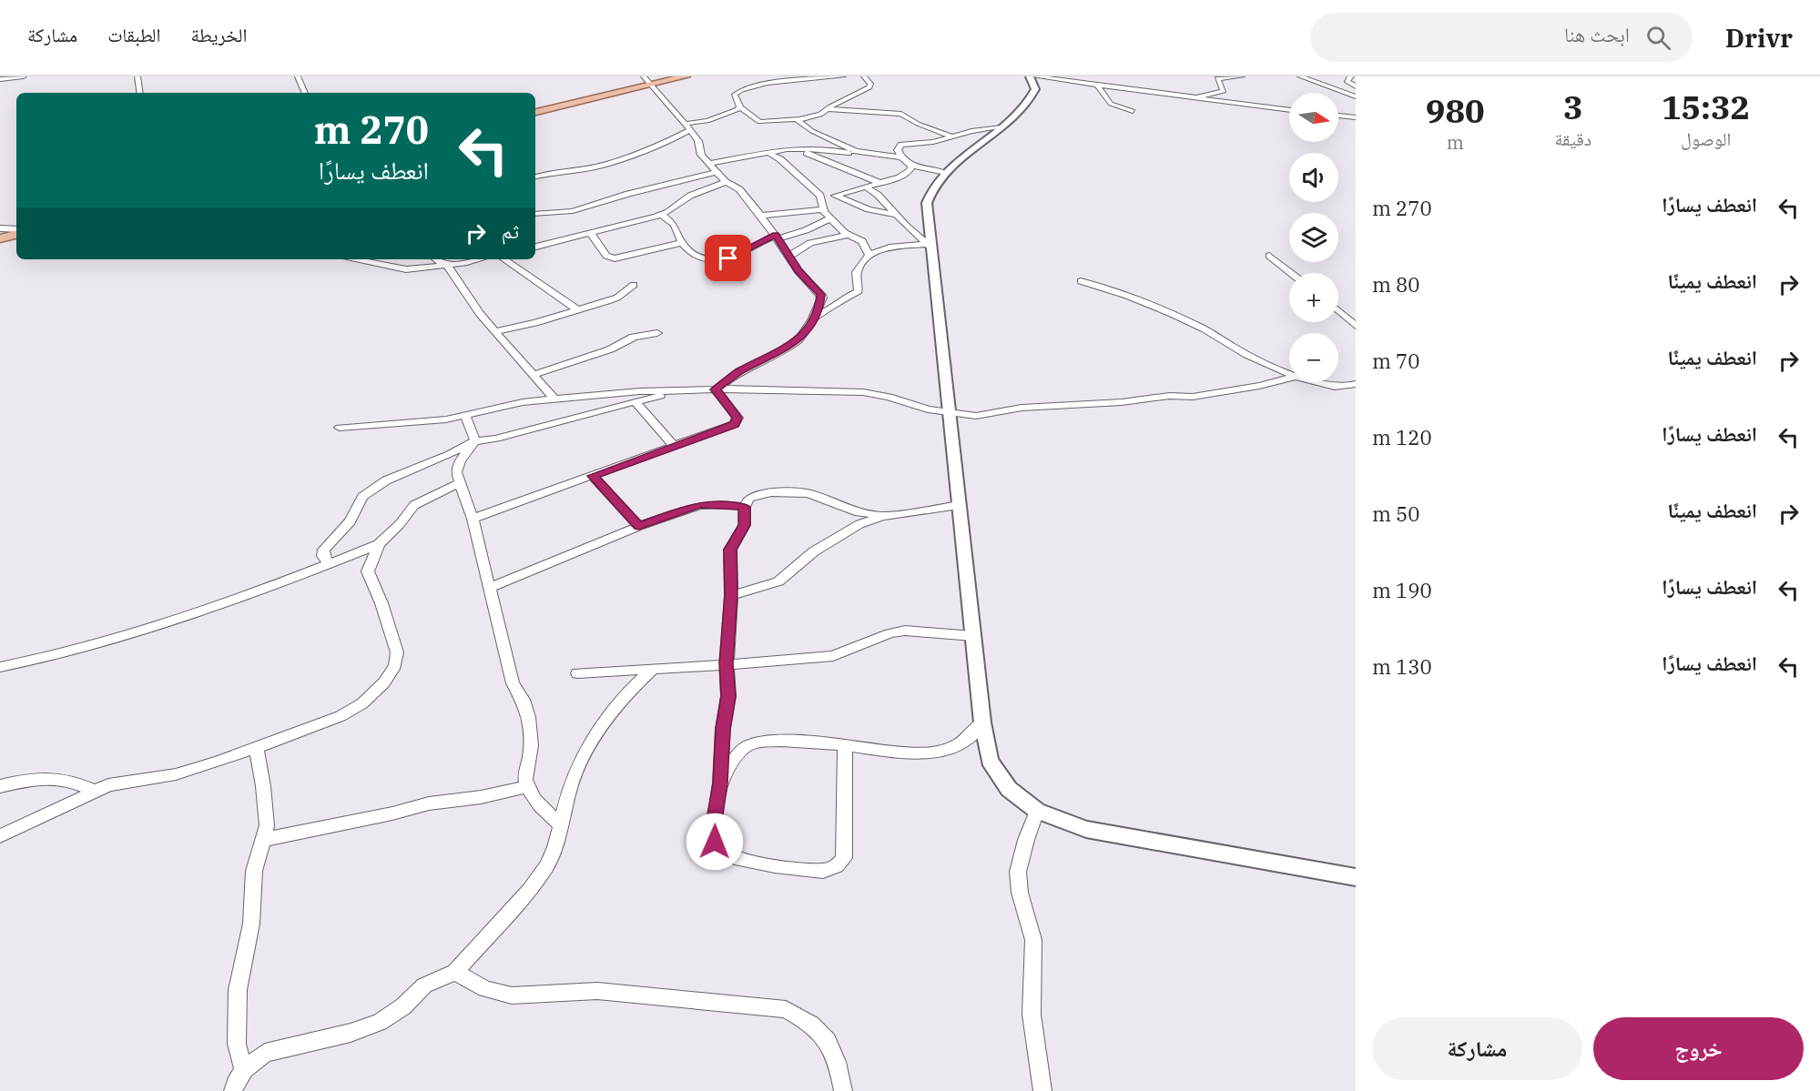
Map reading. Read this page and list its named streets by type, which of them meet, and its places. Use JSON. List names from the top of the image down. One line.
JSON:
{"north":"right","page":{"header":"Drivr","search":"ابحث هنا","nav":["الخريطة","الطبقات","مشاركة"],"eta":["15:32","الوصول","3","دقيقة","980","m"],"map_buttons":["+","−"],"turn":["270 m","انعطف يسارًا"],"list":[{"name":"انعطف يسارًا","value":"270 m"},{"name":"انعطف يمينًا","value":"80 m"},{"name":"انعطف يمينًا","value":"70 m"},{"name":"انعطف يسارًا","value":"120 m"},{"name":"انعطف يمينًا","value":"50 m"},{"name":"انعطف يسارًا","value":"190 m"},{"name":"انعطف يسارًا","value":"130 m"}],"then":"ثم","buttons":["خروج","مشاركة"]}}
